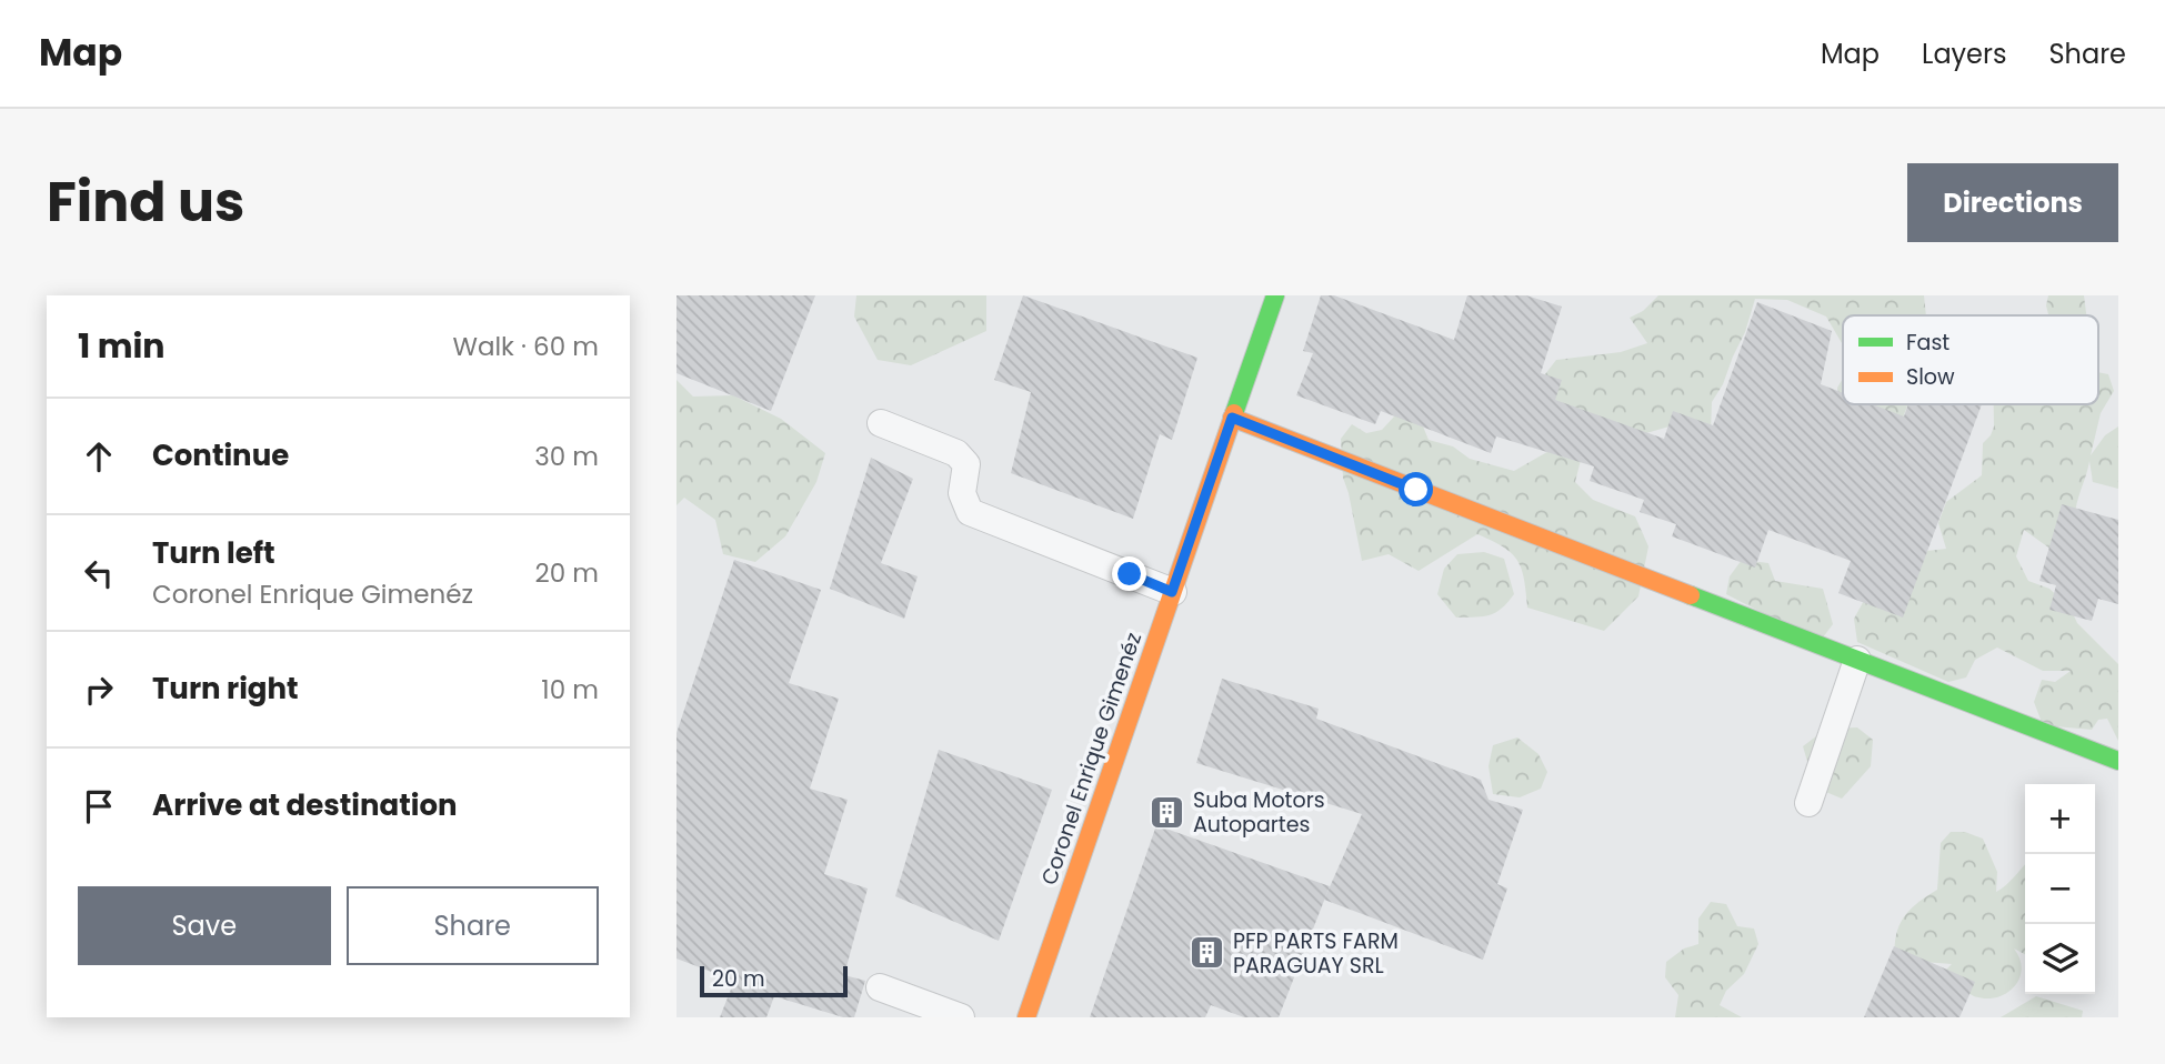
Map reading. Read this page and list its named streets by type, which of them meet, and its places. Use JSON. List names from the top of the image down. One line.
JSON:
{"streets":{"street":["Coronel Enrique Gimenéz"]},"places":{"building":["Suba Motors Autopartes","PFP PARTS FARM PARAGUAY SRL"]},"legend":["Fast","Slow"],"scale_bar":"20 m","page":{"header":"Map","nav":["Map","Layers","Share"],"title":"Find us","buttons":["Directions",["Save","Share"]],"heading":["1 min","Walk · 60 m"],"list":[["Continue","30 m"],["Turn left","Coronel Enrique Gimenéz","20 m"],["Turn right","10 m"],"Arrive at destination"],"map_buttons":["+","−"],"scale":"20 m"}}
